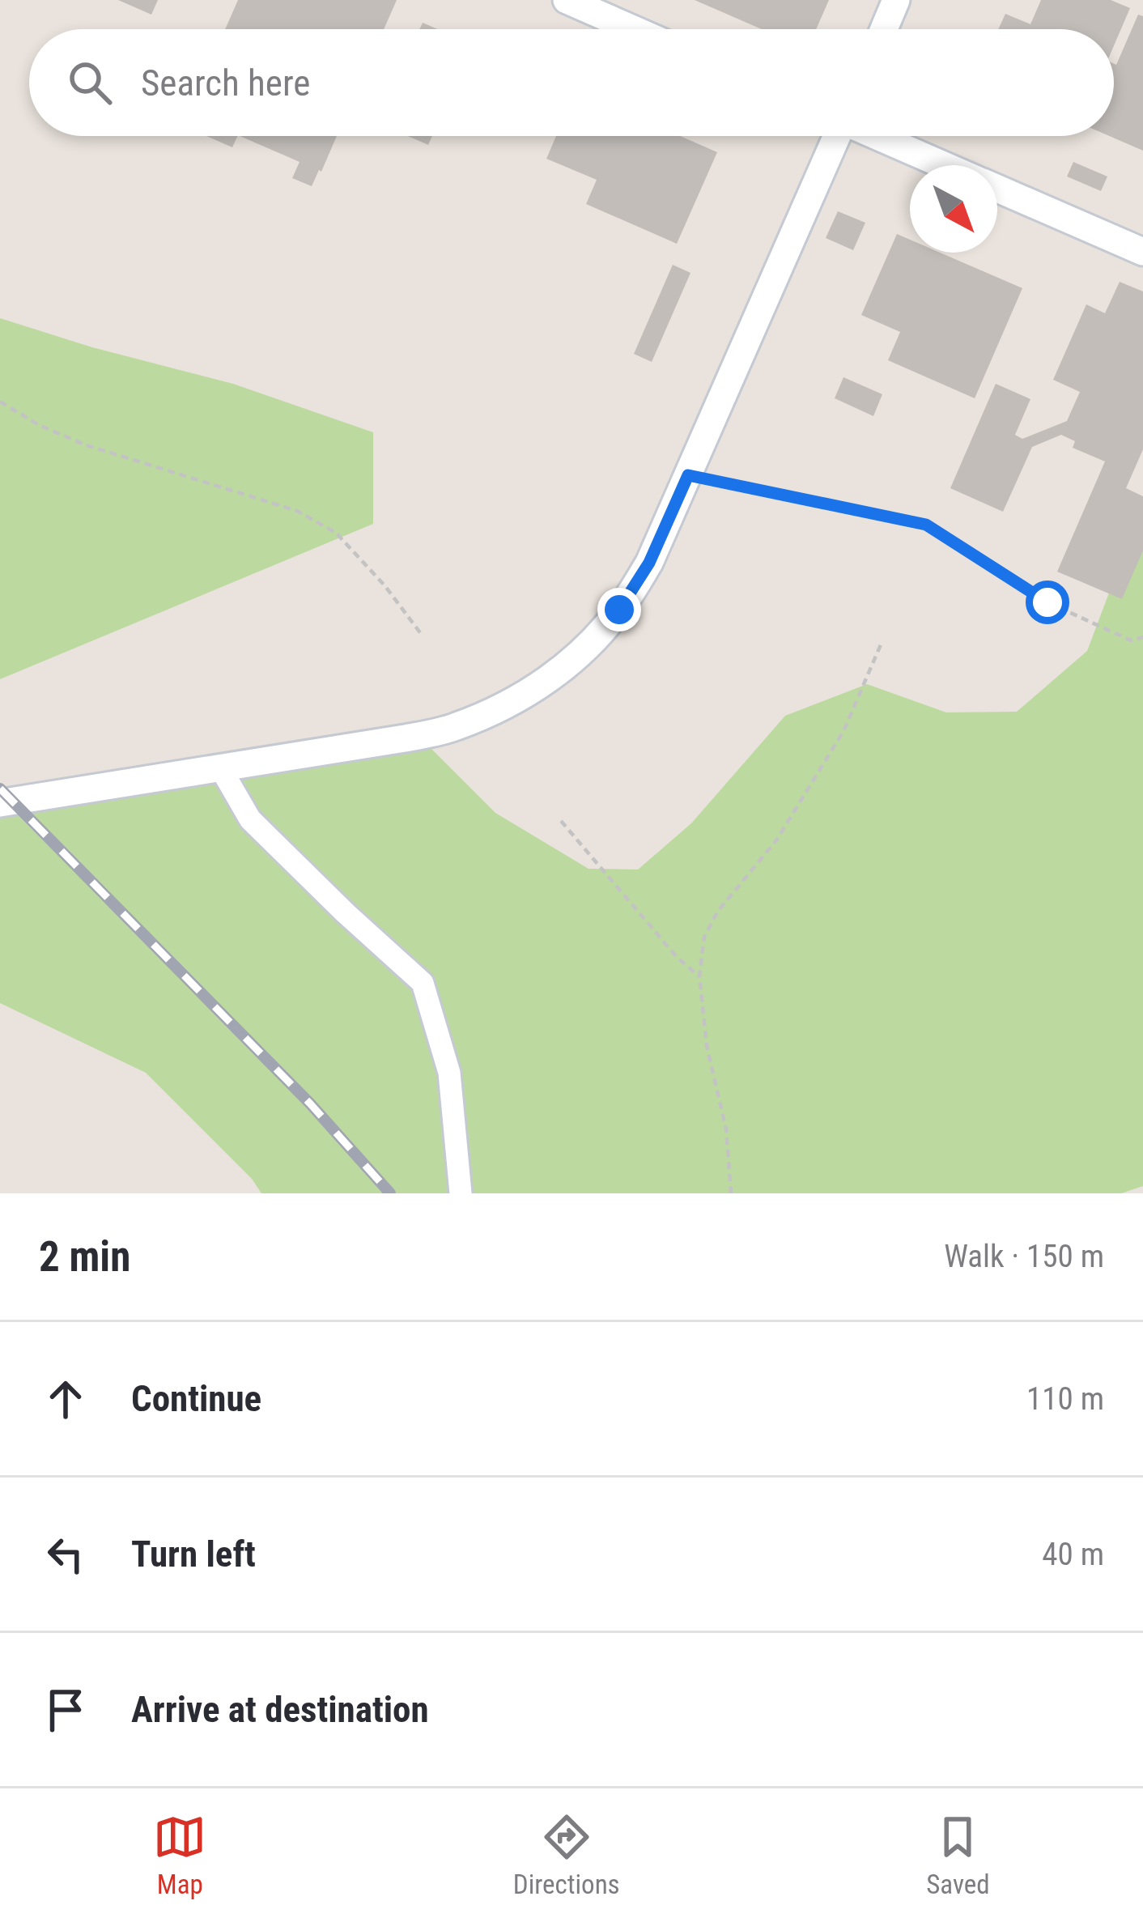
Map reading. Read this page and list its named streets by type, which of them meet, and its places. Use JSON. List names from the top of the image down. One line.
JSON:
{"north":"bottom right","page":{"search":"Search here","heading":["2 min","Walk · 150 m"],"list":[["Continue","110 m"],["Turn left","40 m"],"Arrive at destination"],"nav":["Map","Directions","Saved"]}}
